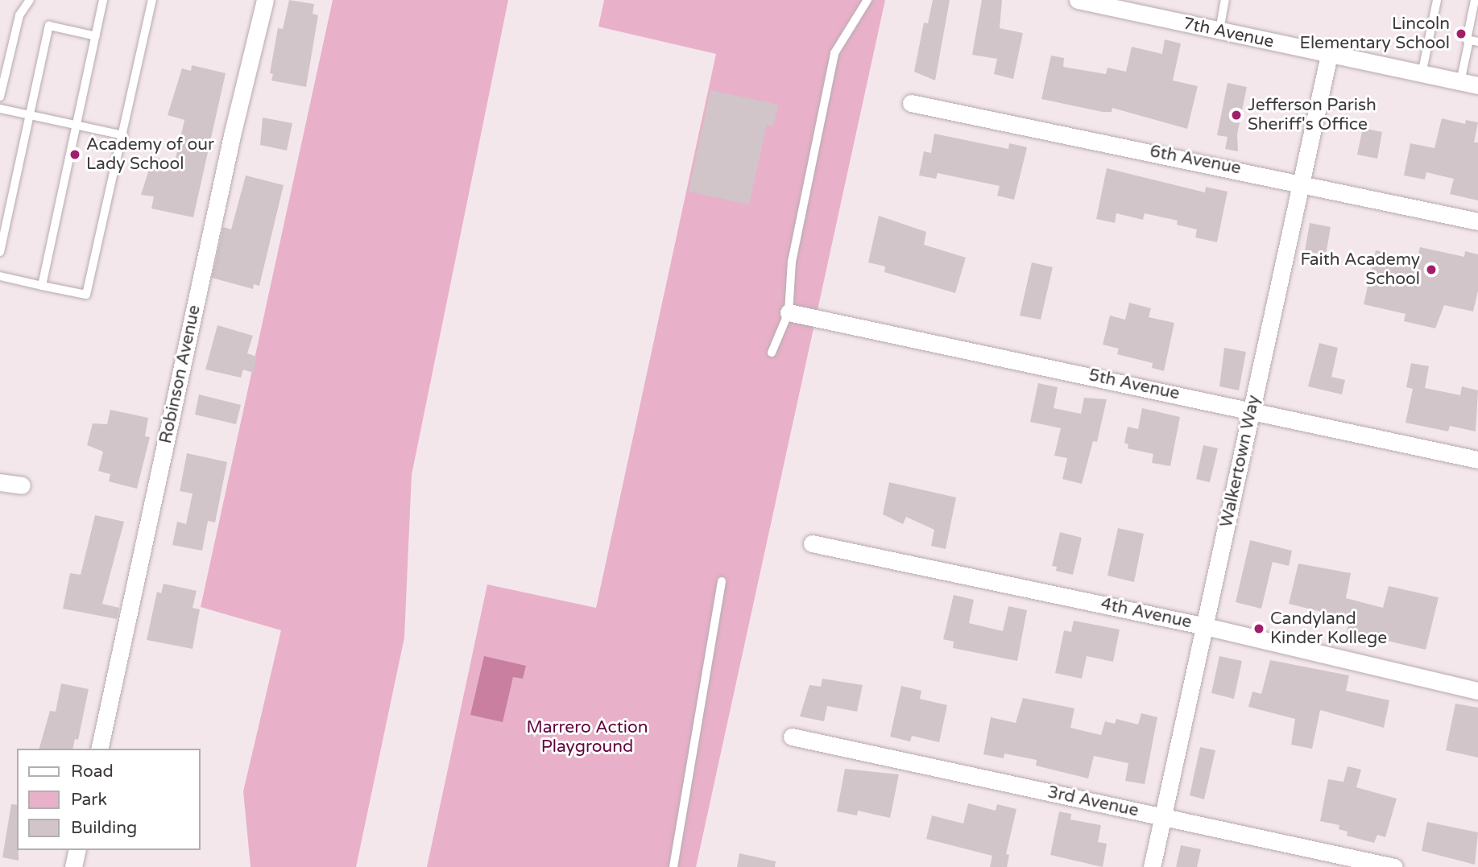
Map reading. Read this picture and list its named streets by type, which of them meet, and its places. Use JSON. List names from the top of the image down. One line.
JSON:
{"streets":{"street":["7th Avenue","6th Avenue","Robinson Avenue","5th Avenue","Walkertown Way","4th Avenue","3rd Avenue"]},"crossings":[["7th Avenue","Walkertown Way"],["6th Avenue","Walkertown Way"],["5th Avenue","Walkertown Way"],["Walkertown Way","4th Avenue"],["Walkertown Way","3rd Avenue"]],"parks":["Marrero Action Playground"],"places":["Lincoln Elementary School","Jefferson Parish Sheriff's Office","Academy of our Lady School","Faith Academy School","Candyland Kinder Kollege"],"legend":["Road","Park","Building"]}
